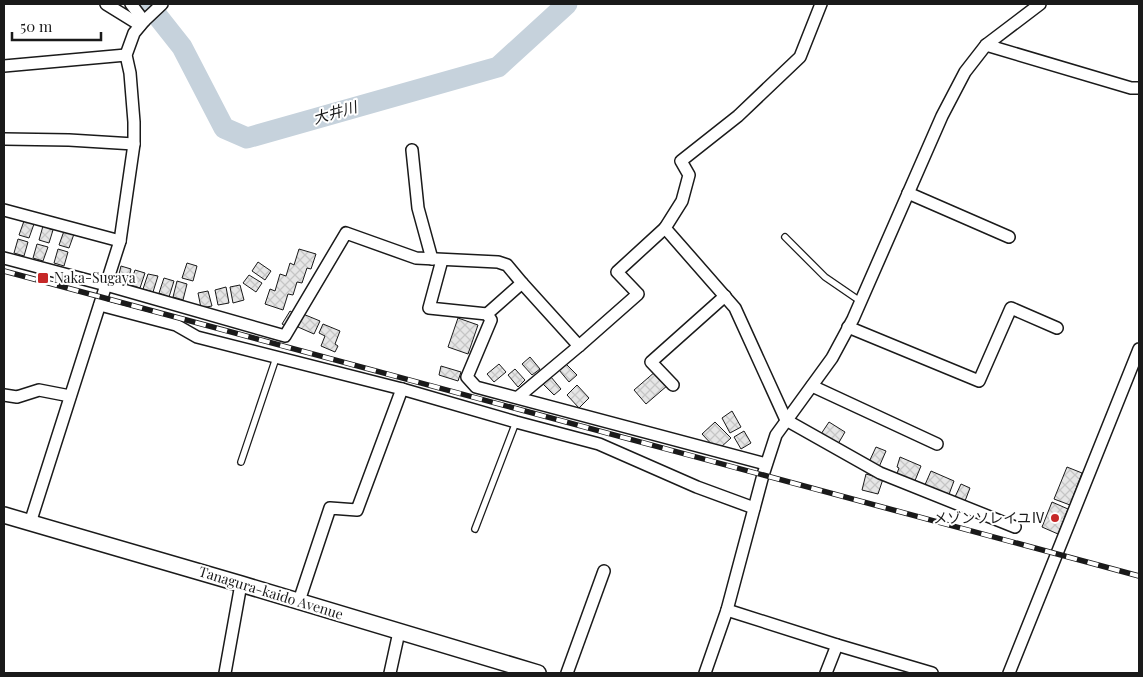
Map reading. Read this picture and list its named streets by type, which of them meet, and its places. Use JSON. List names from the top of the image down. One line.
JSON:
{"streets":{"street":["Tanagura-kaido Avenue"]},"water":["大井川"],"places":{"transit":["Naka-Sugaya"],"other":["メゾンソレイユⅣ"]},"scale_bar":"50 m"}
